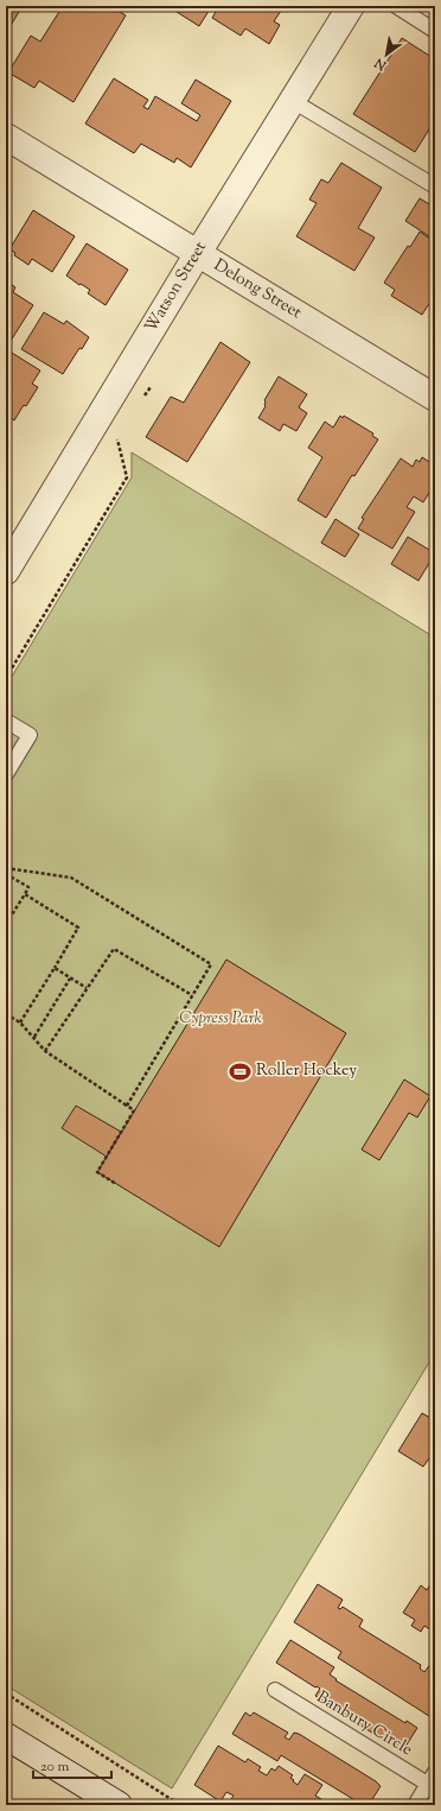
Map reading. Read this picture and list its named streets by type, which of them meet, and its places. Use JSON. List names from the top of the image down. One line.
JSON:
{"streets":{"street":["Watson Street","Delong Street"],"lane":["Banbury Circle"]},"crossings":[["Watson Street","Delong Street"]],"parks":["Cypress Park"],"places":{"sports":["Roller Hockey"]},"scale_bar":"20 m","north":"bottom left"}
